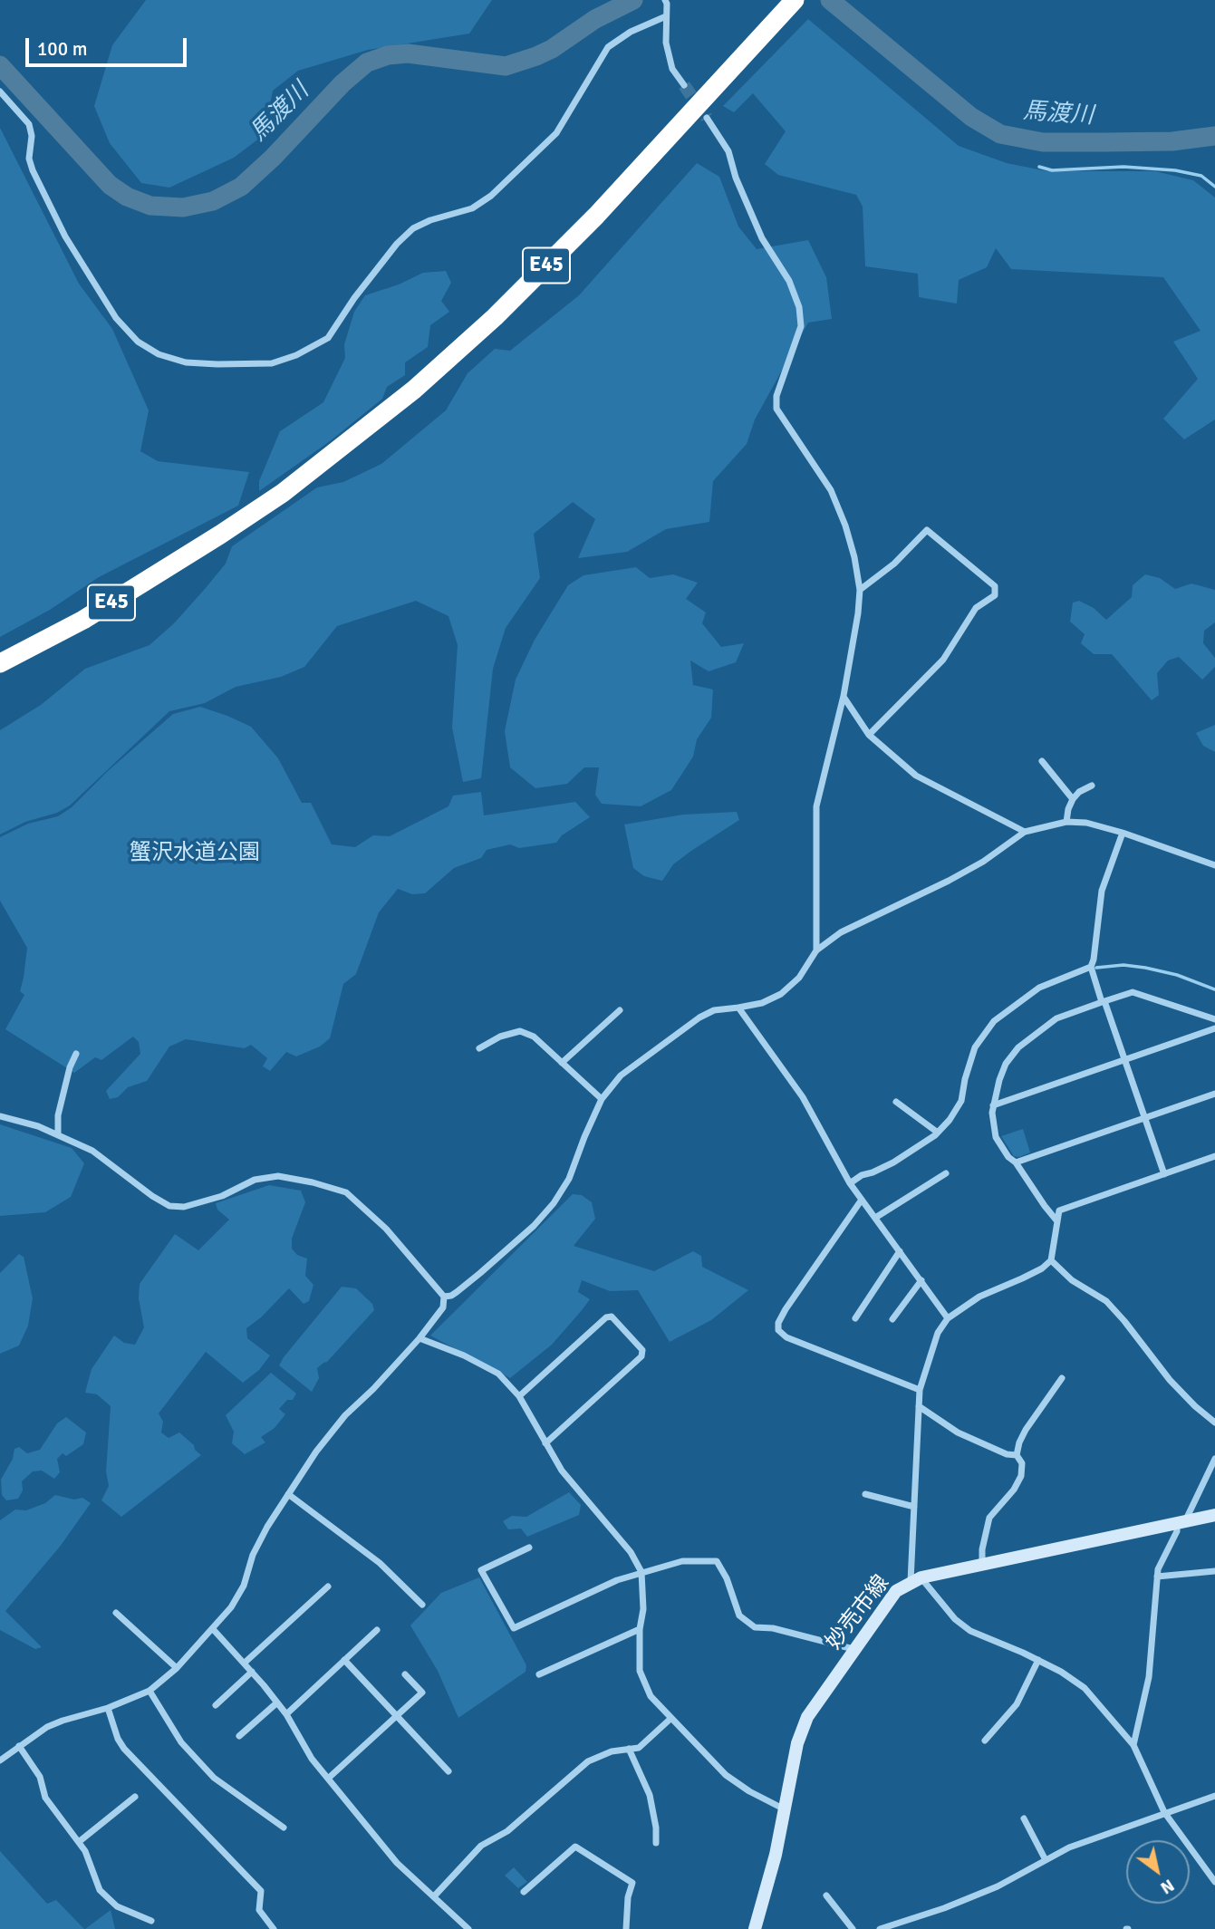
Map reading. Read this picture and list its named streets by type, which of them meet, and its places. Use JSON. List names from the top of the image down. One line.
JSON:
{"streets":{"highway":["E45"],"main road":["妙売市線"]},"water":["馬渡川"],"parks":["蟹沢水道公園"],"scale_bar":"100 m","north":"bottom right"}
